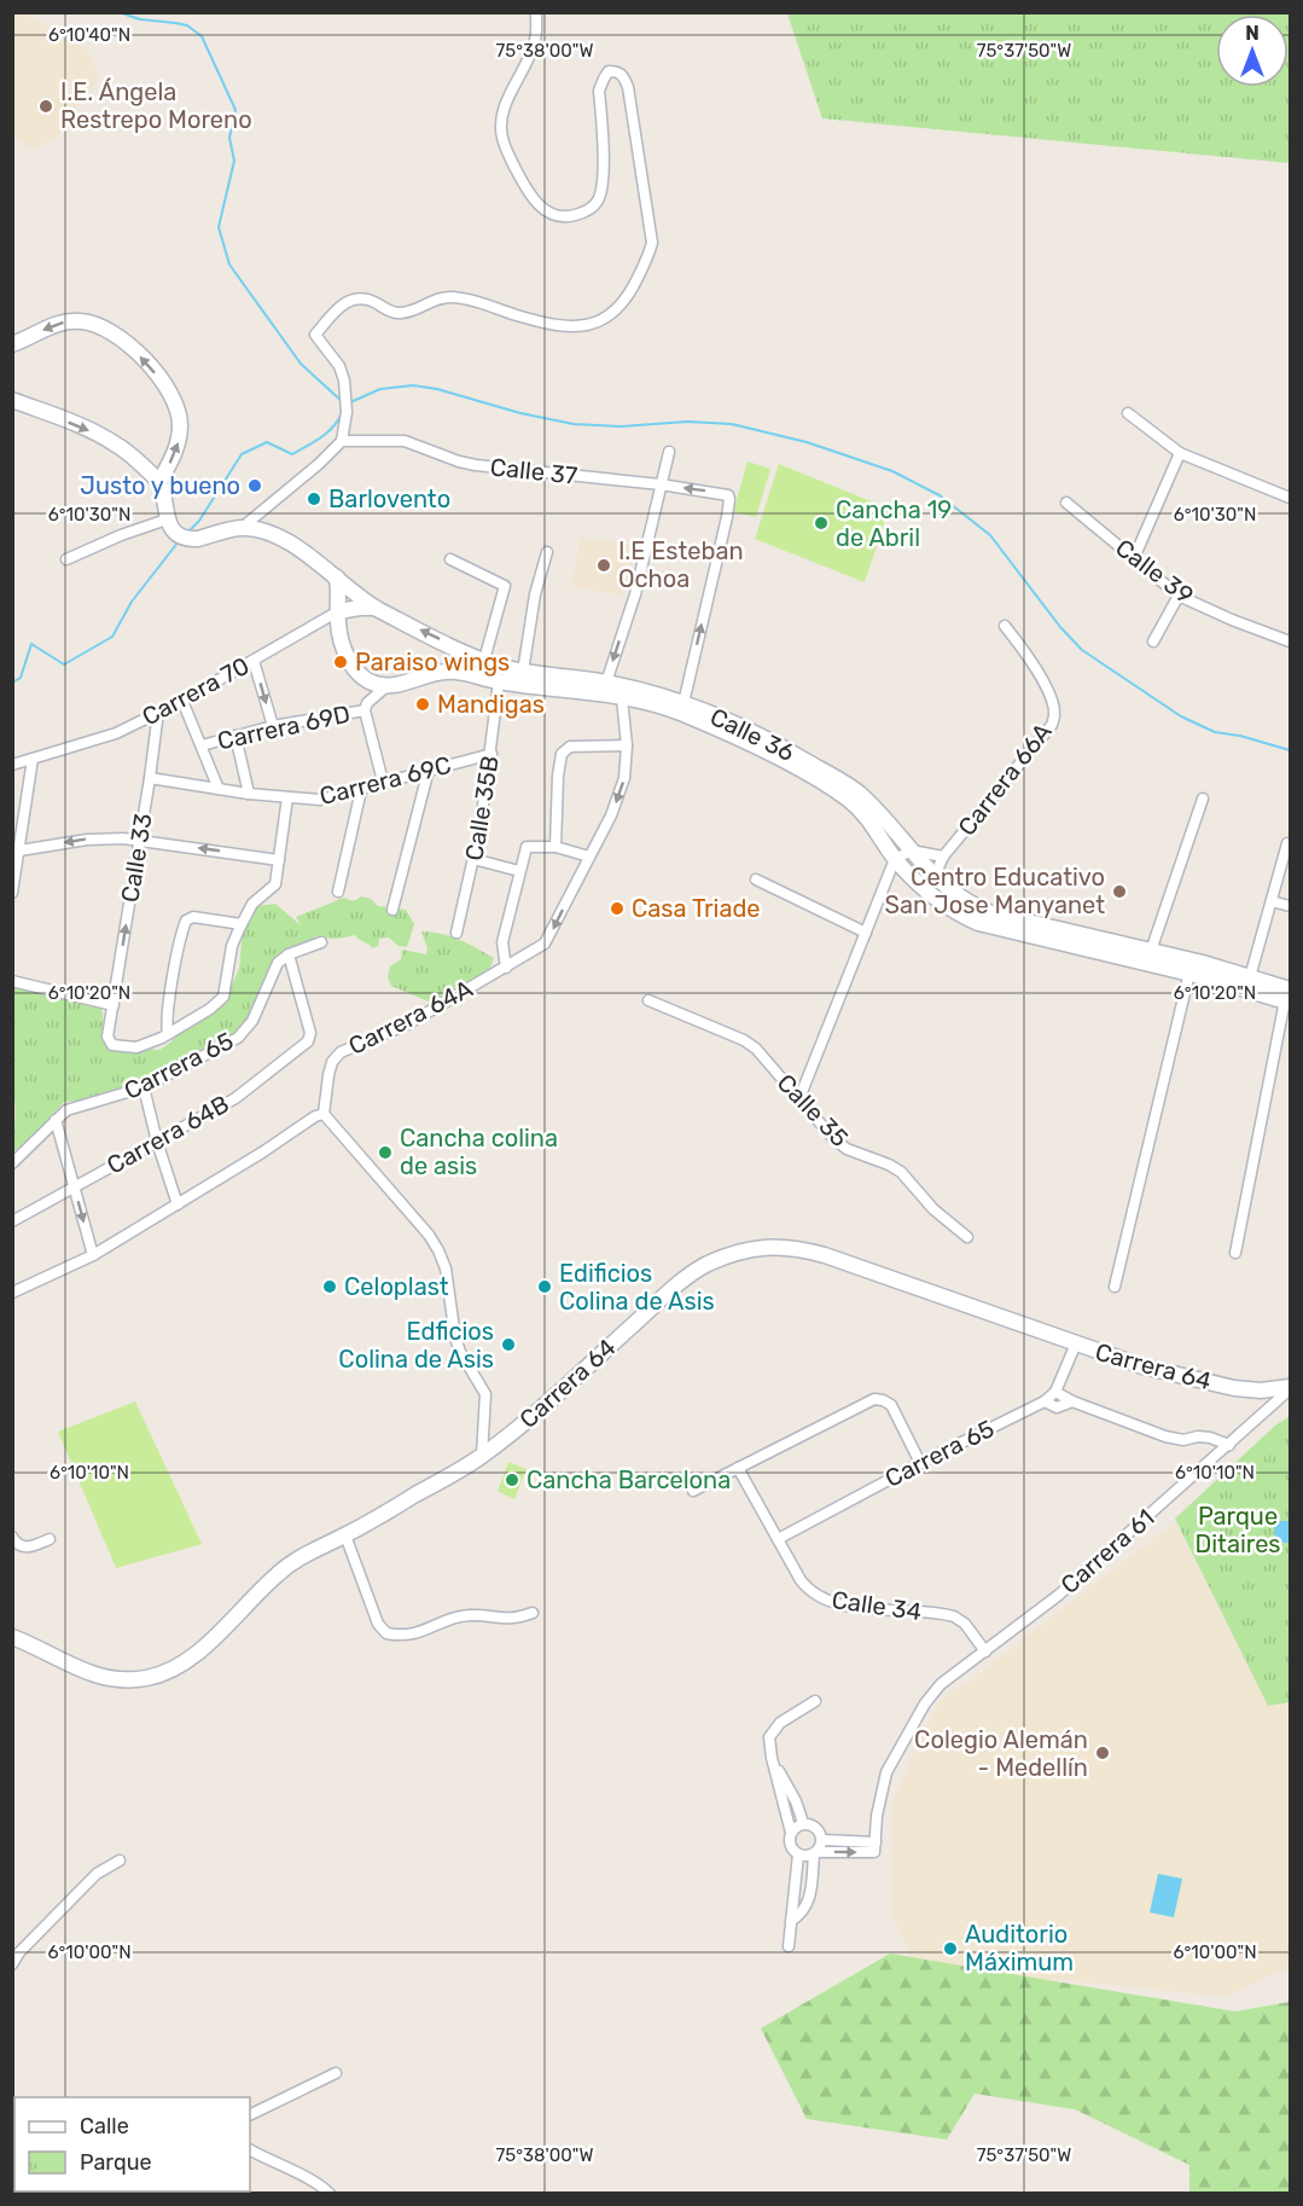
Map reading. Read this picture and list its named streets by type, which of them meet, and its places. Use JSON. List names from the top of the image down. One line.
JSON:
{"streets":{"main road":["Calle 36","Carrera 64"],"street":["Calle 37","Calle 39","Carrera 70","Carrera 69D","Carrera 66A","Carrera 69C","Calle 35B","Calle 33","Carrera 64A","Carrera 65","Calle 35","Carrera 64B","Carrera 61","Calle 34"]},"crossings":[["Calle 37","Calle 36"],["Carrera 70","Calle 33"],["Calle 36","Carrera 66A"],["Calle 36","Calle 35B"],["Calle 36","Carrera 64A"],["Carrera 69C","Calle 35B"],["Carrera 69C","Calle 33"],["Carrera 65","Carrera 64B"],["Carrera 65","Carrera 64"],["Carrera 65","Calle 34"],["Carrera 64","Carrera 61"],["Carrera 61","Calle 34"]],"one_way":["Calle 33"],"parks":["Parque Ditaires"],"places":["I.E. Ángela Restrepo Moreno","Justo y bueno","Barlovento","Cancha 19 de Abril","I.E Esteban Ochoa","Paraiso wings","Mandigas","Centro Educativo San Jose Manyanet","Casa Triade","Cancha colina de asis","Celoplast","Edificios Colina de Asis","Edficios Colina de Asis","Cancha Barcelona","Colegio Alemán - Medellín","Auditorio Máximum"],"legend":["Calle","Parque"],"north":"top","coordinates":["6°10'40\"N","75°38'00\"W","75°37'50\"W","6°10'30\"N","6°10'20\"N","6°10'10\"N","6°10'00\"N"]}
